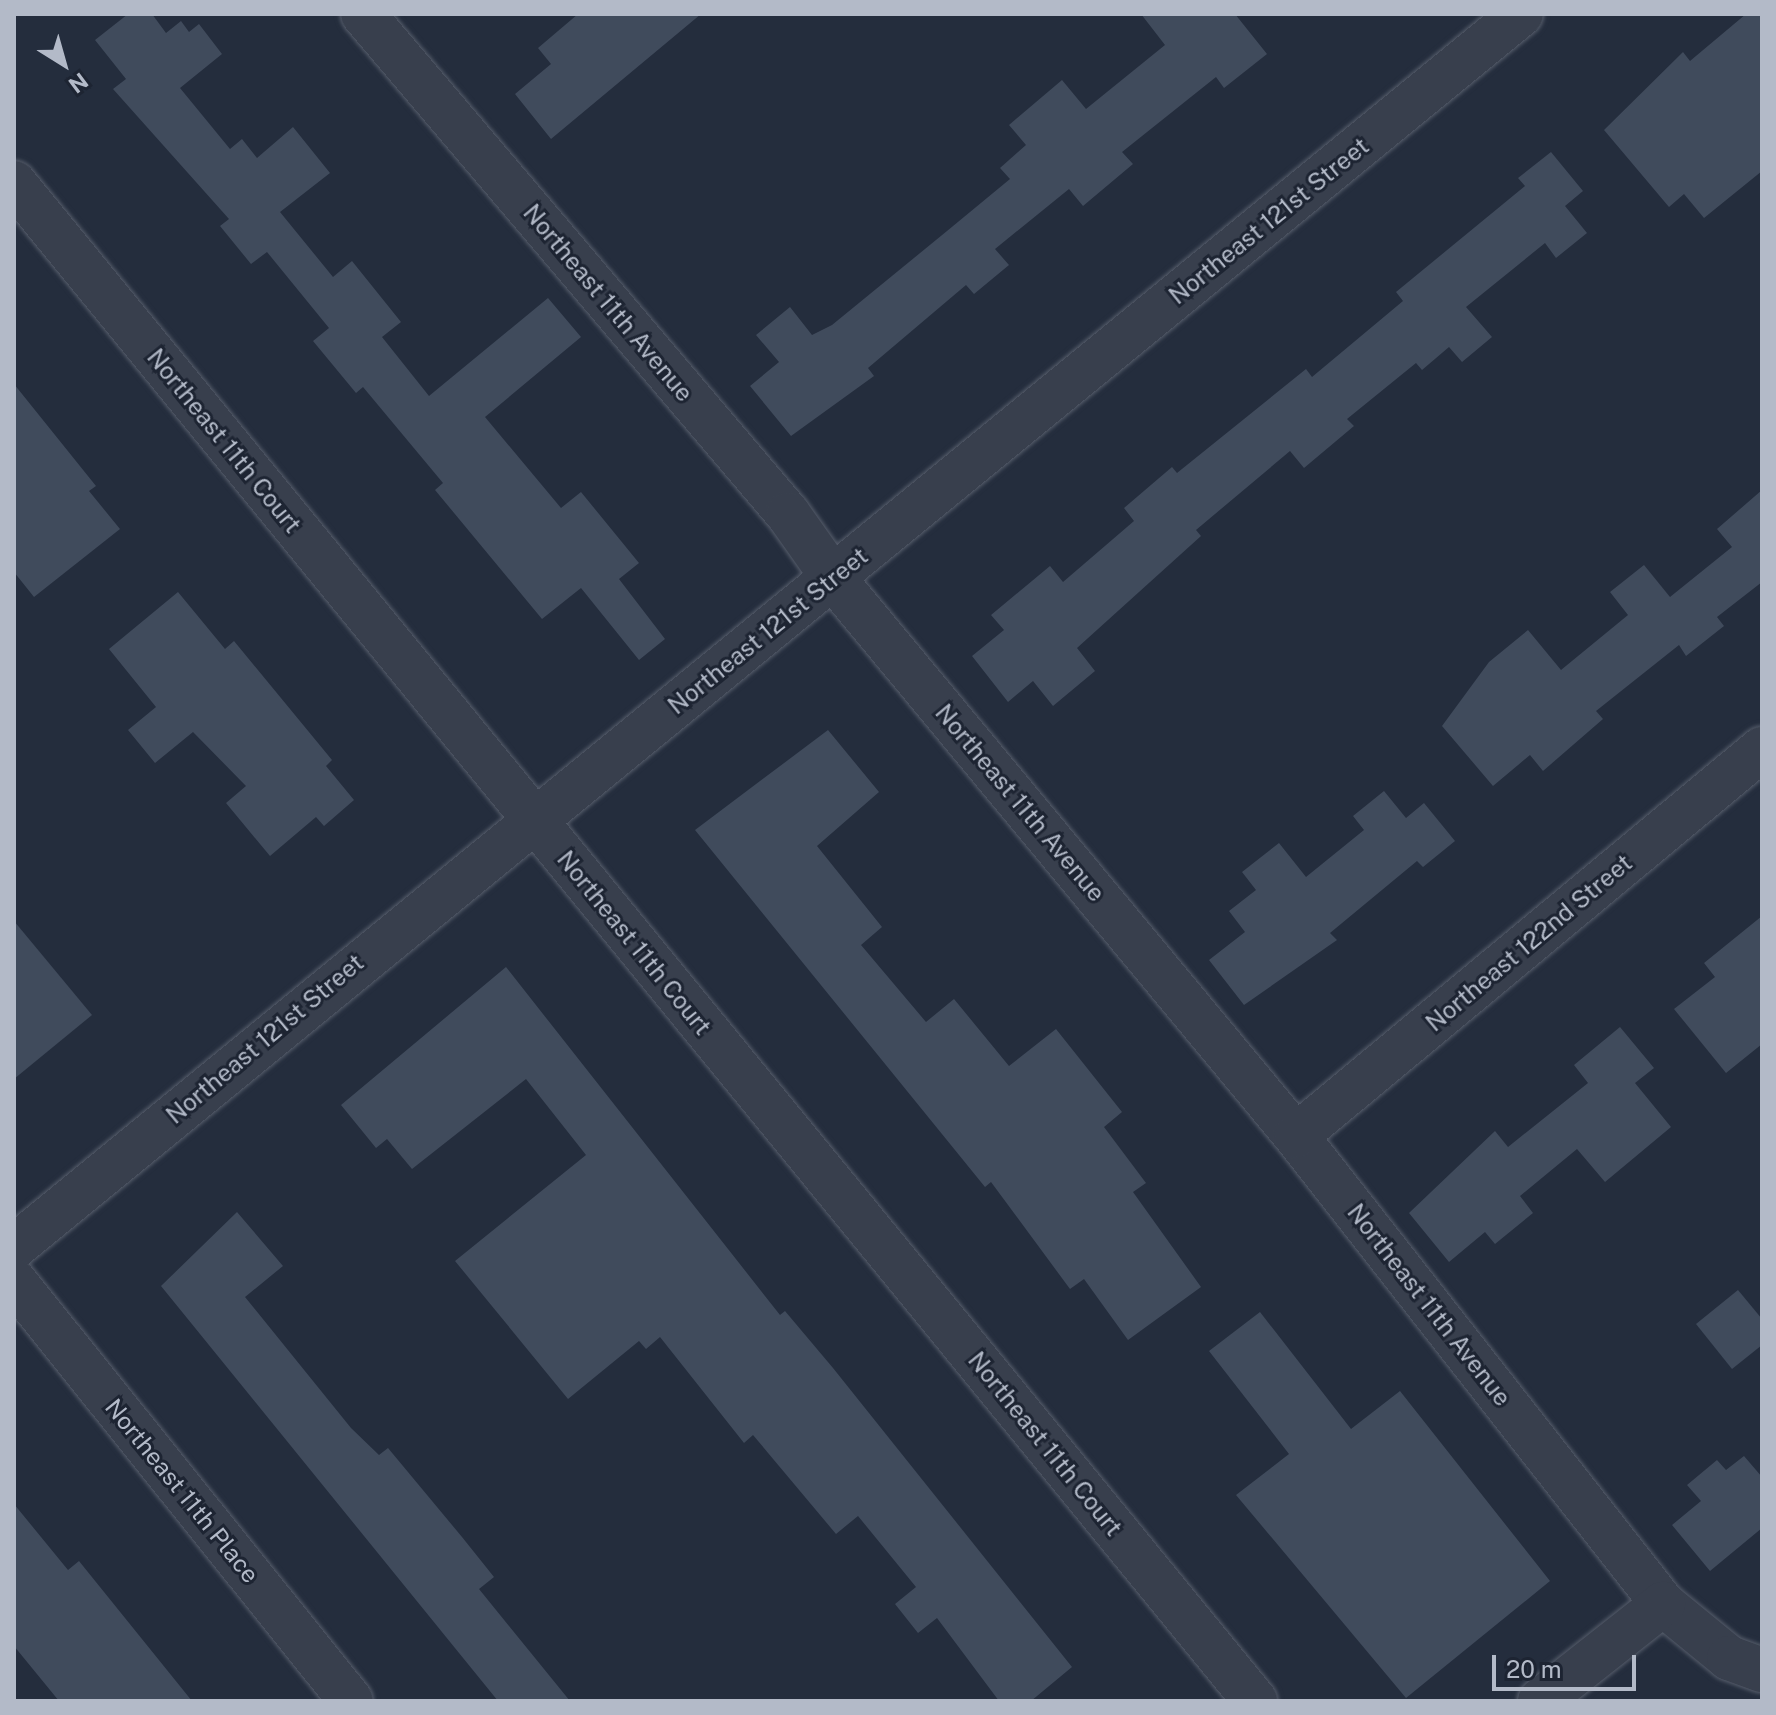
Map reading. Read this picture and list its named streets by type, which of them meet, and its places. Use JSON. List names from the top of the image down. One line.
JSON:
{"streets":{"street":["Northeast 121st Street","Northeast 11th Avenue","Northeast 11th Court","Northeast 122nd Street","Northeast 11th Place"]},"crossings":[["Northeast 121st Street","Northeast 11th Avenue"],["Northeast 121st Street","Northeast 11th Court"],["Northeast 11th Avenue","Northeast 122nd Street"]],"scale_bar":"20 m","north":"bottom right"}
